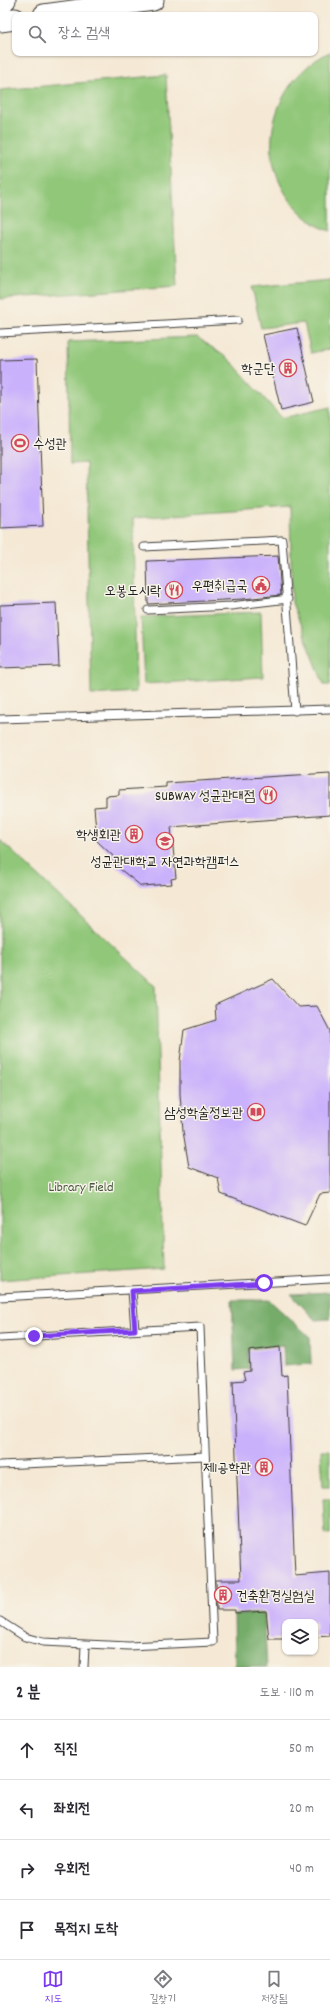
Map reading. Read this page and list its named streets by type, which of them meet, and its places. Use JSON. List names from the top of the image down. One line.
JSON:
{"parks":["Library Field"],"places":{"building":["학군단","학생회관","제1공학관","건축환경실험실"],"sports":["수성관"],"public building":["우편취급국"],"restaurant":["오봉도시락","SUBWAY 성균관대점"],"school or university":["성균관대학교 자연과학캠퍼스"],"library":["삼성학술정보관"]},"page":{"search":"장소 검색","heading":["2 분","도보 · 110 m"],"list":[["직진","50 m"],["좌회전","20 m"],["우회전","40 m"],"목적지 도착"],"nav":["지도","길찾기","저장됨"]}}
